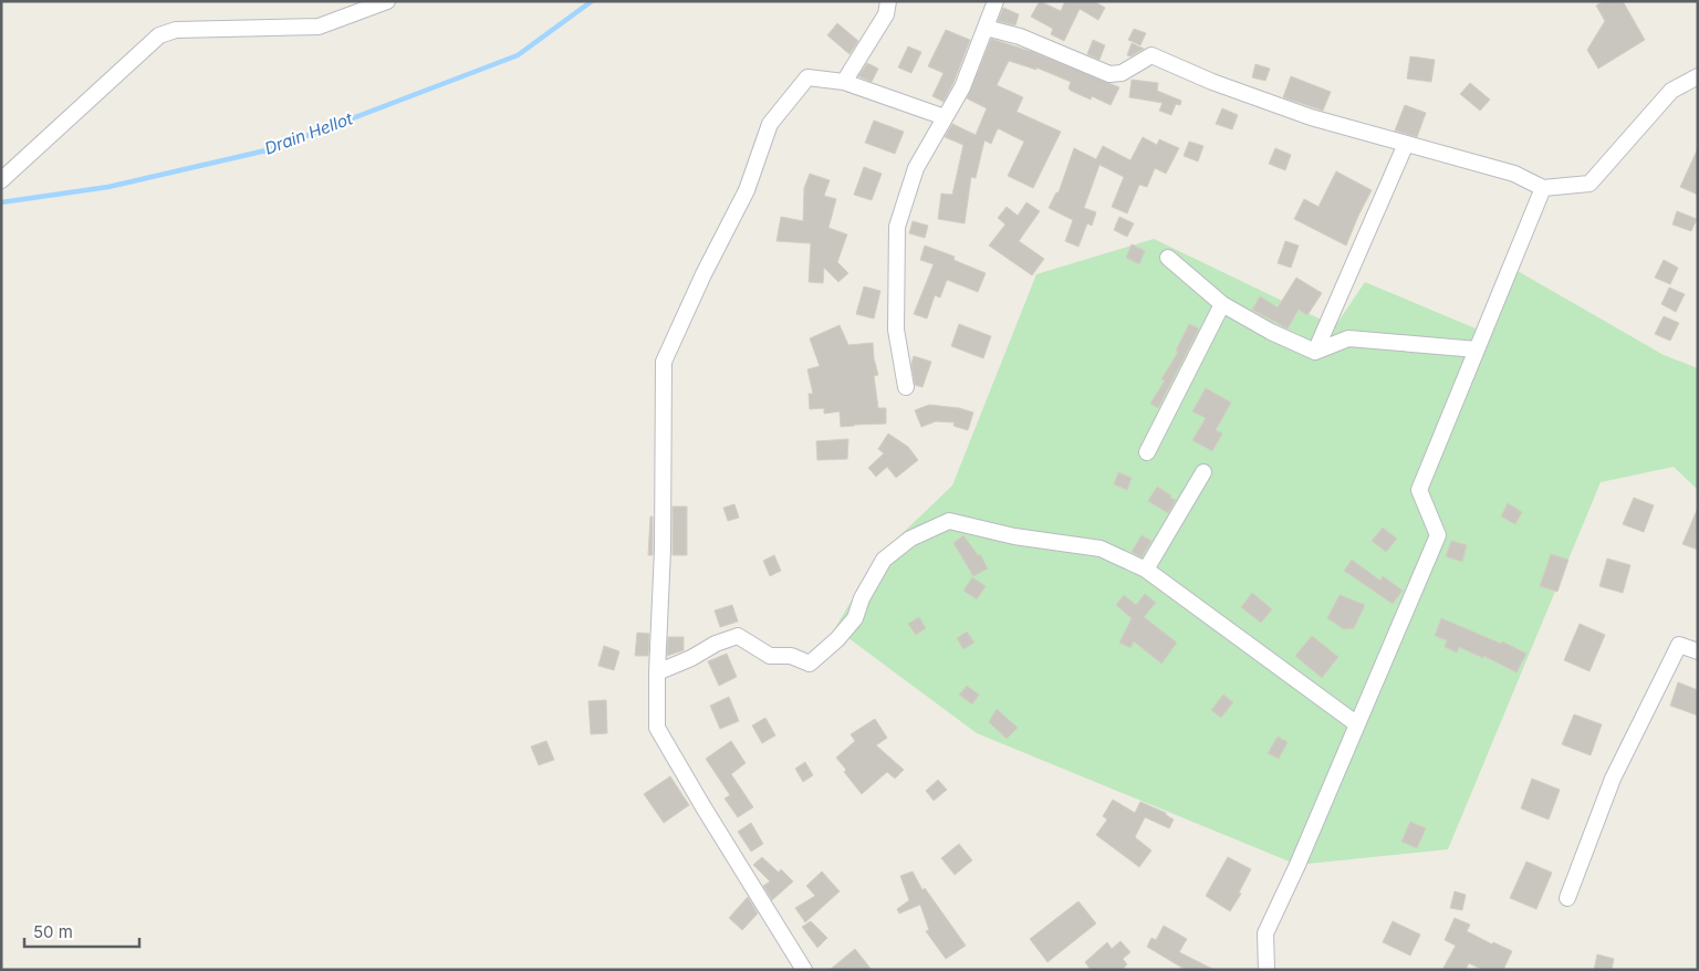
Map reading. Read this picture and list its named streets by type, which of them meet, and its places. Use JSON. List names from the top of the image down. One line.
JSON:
{"water":["Drain Hellot"],"scale_bar":"50 m"}
